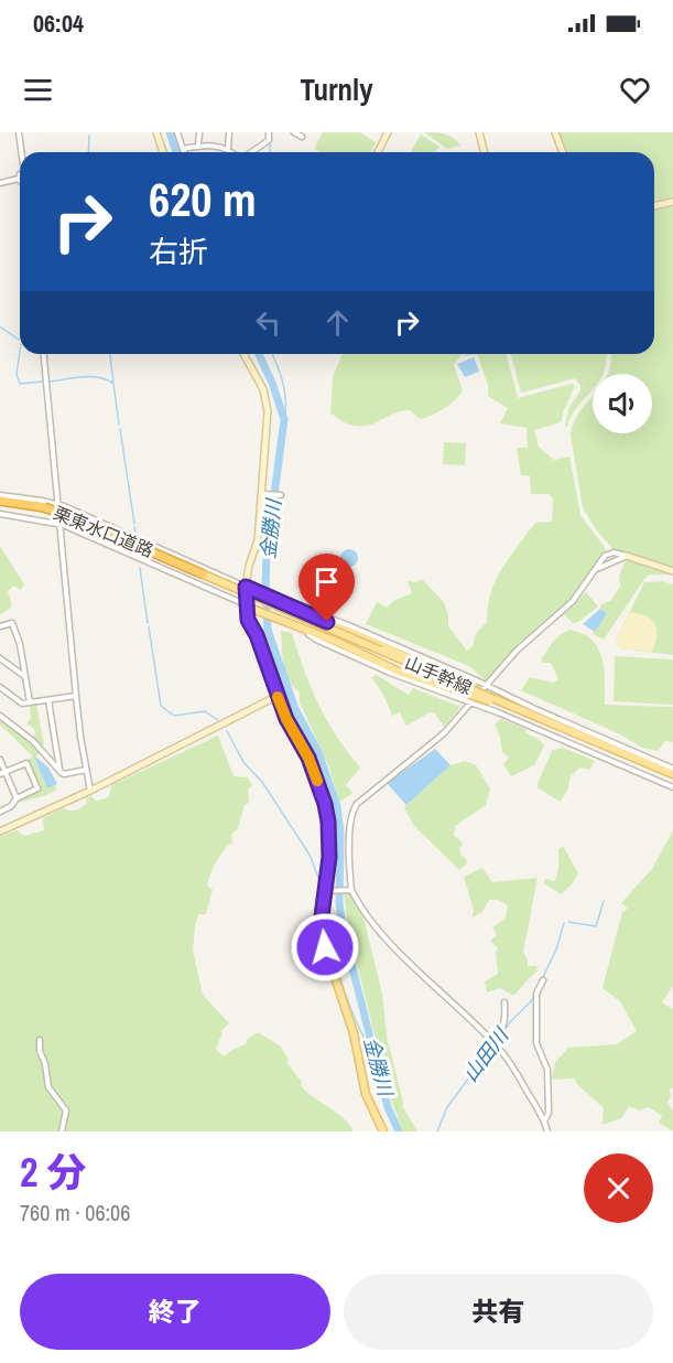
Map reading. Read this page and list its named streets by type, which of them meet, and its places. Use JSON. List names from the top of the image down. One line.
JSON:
{"streets":{"highway":["栗東水口道路"],"main road":["山手幹線"]},"crossings":[["栗東水口道路","山手幹線"]],"water":["金勝川","山田川"],"page":{"status":"06:04","header":"Turnly","turn":["620 m","右折"],"heading":["2 分","760 m · 06:06"],"buttons":["終了","共有"]}}
